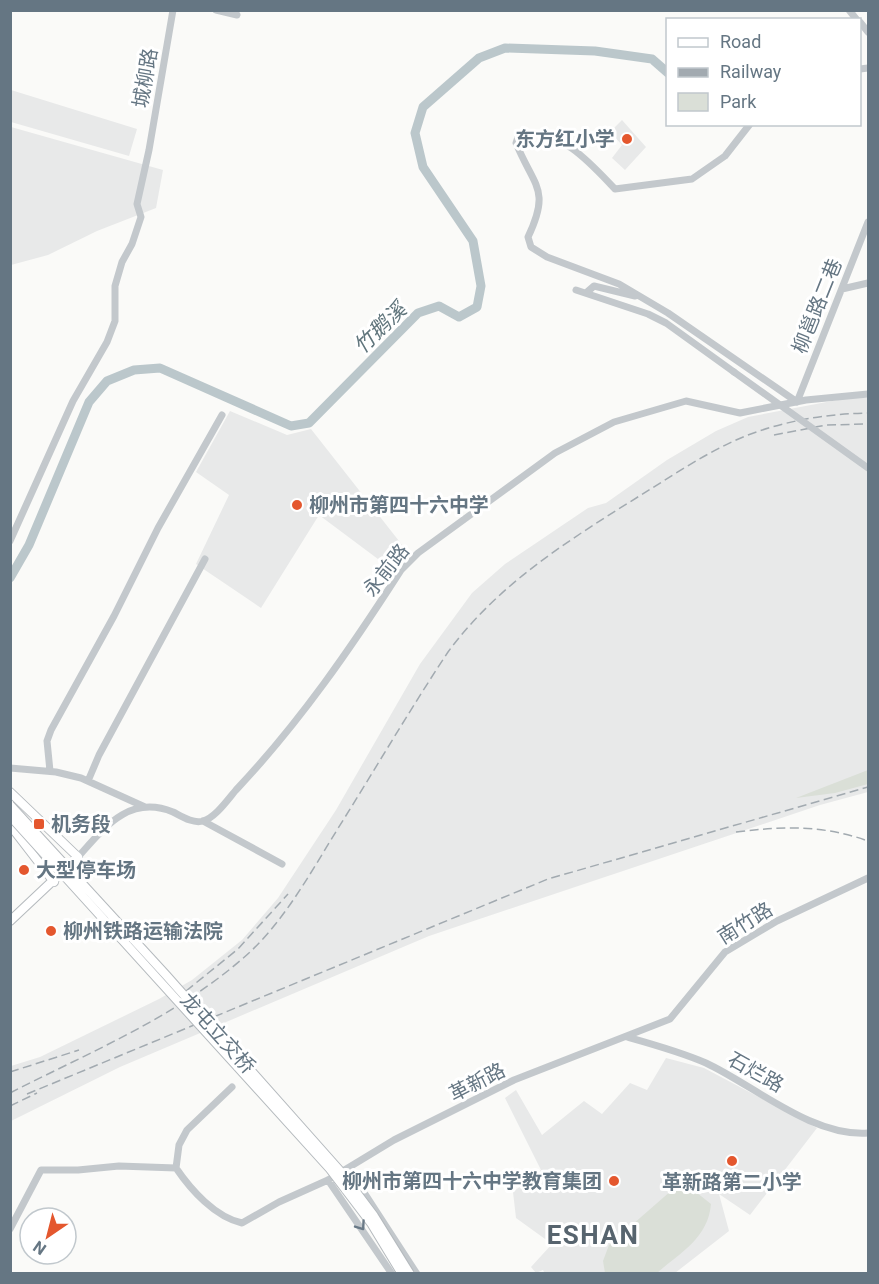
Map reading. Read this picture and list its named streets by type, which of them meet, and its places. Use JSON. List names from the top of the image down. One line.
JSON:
{"streets":{"main road":["龙屯立交桥"],"street":["城柳路","柳邕路二巷","永前路","南竹路","石烂路","革新路"]},"crossings":[["柳邕路二巷","永前路"],["南竹路","石烂路"],["南竹路","革新路"],["石烂路","革新路"]],"districts":["ESHAN"],"water":["竹鹅溪"],"places":{"other":["东方红小学","柳州市第四十六中学","大型停车场","柳州铁路运输法院","革新路第二小学","柳州市第四十六中学教育集团"],"transit":["机务段"]},"legend":["Road","Railway","Park"],"north":"bottom left"}
